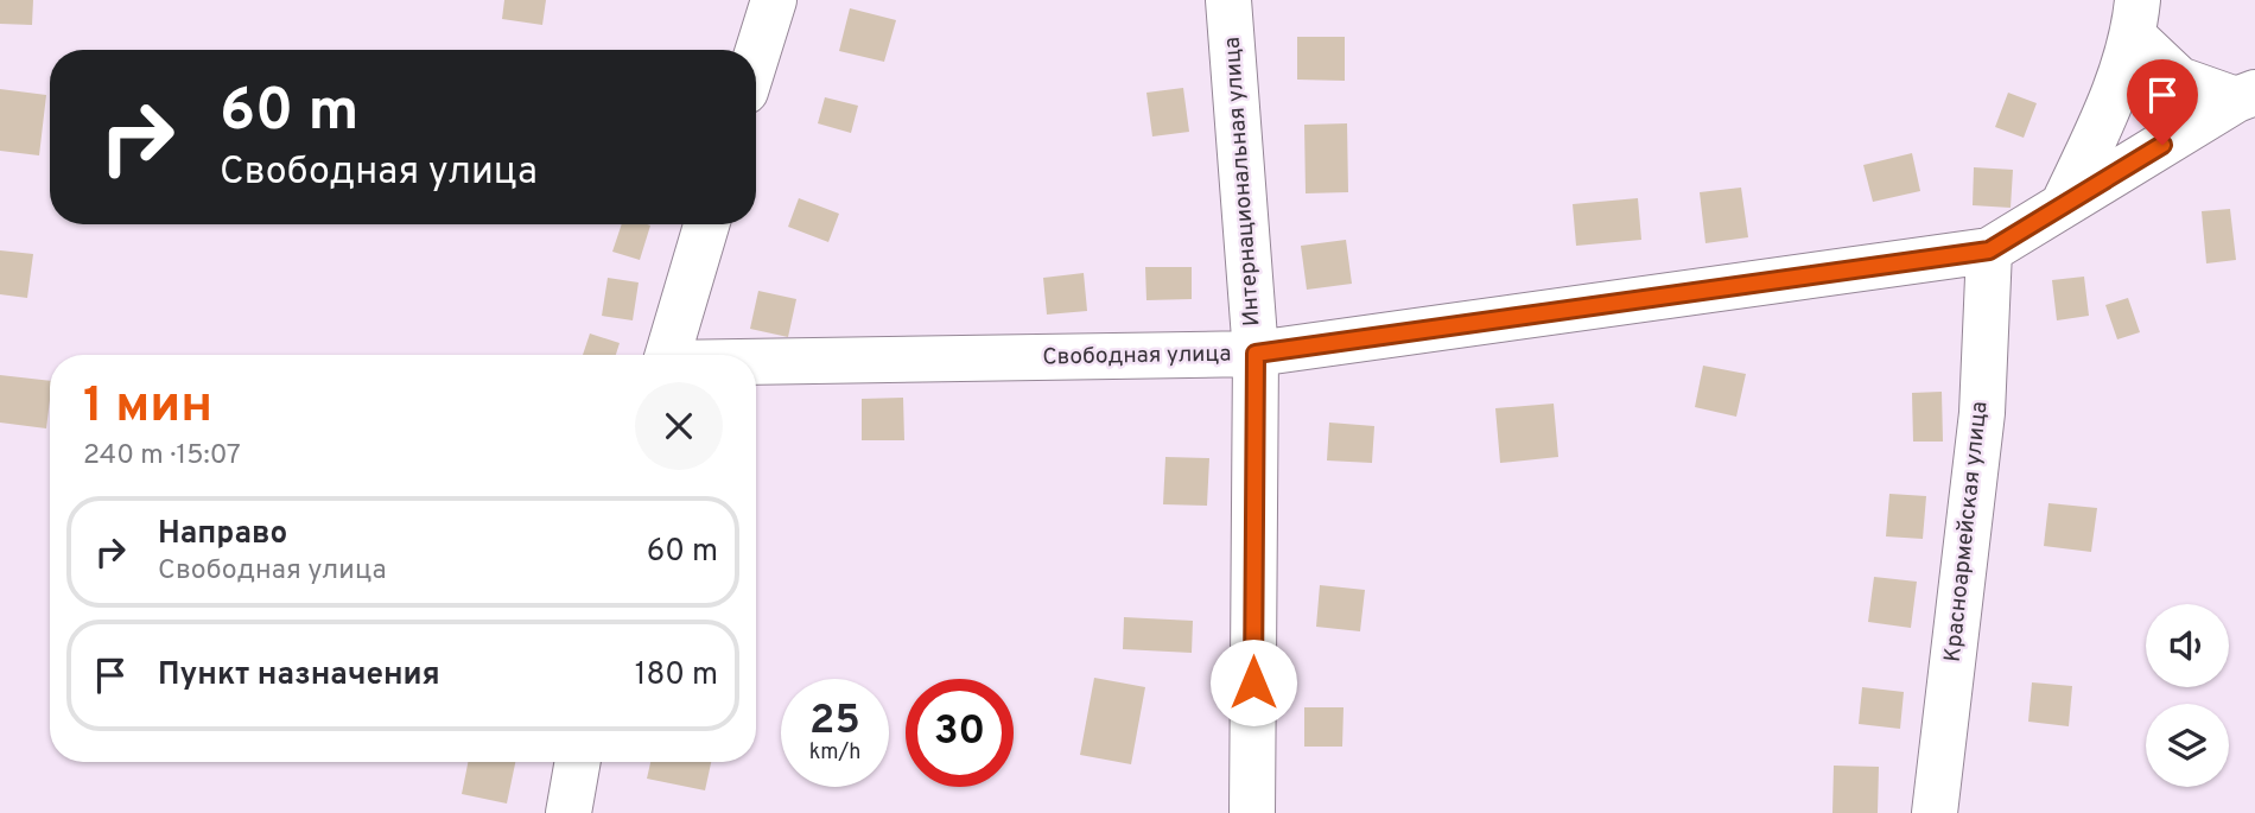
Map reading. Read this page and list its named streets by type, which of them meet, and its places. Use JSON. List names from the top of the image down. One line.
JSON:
{"streets":{"street":["Интернациональная улица","Свободная улица","Красноармейская улица"]},"crossings":[["Интернациональная улица","Свободная улица"],["Свободная улица","Красноармейская улица"]],"page":{"turn":["60 m","Свободная улица"],"heading":["1 мин","240 m · 15:07"],"list":[{"name":"Направо","note":"Свободная улица","value":"60 m"},{"name":"Пункт назначения","value":"180 m"}],"speed":"25 km/h","limit":"30"}}
